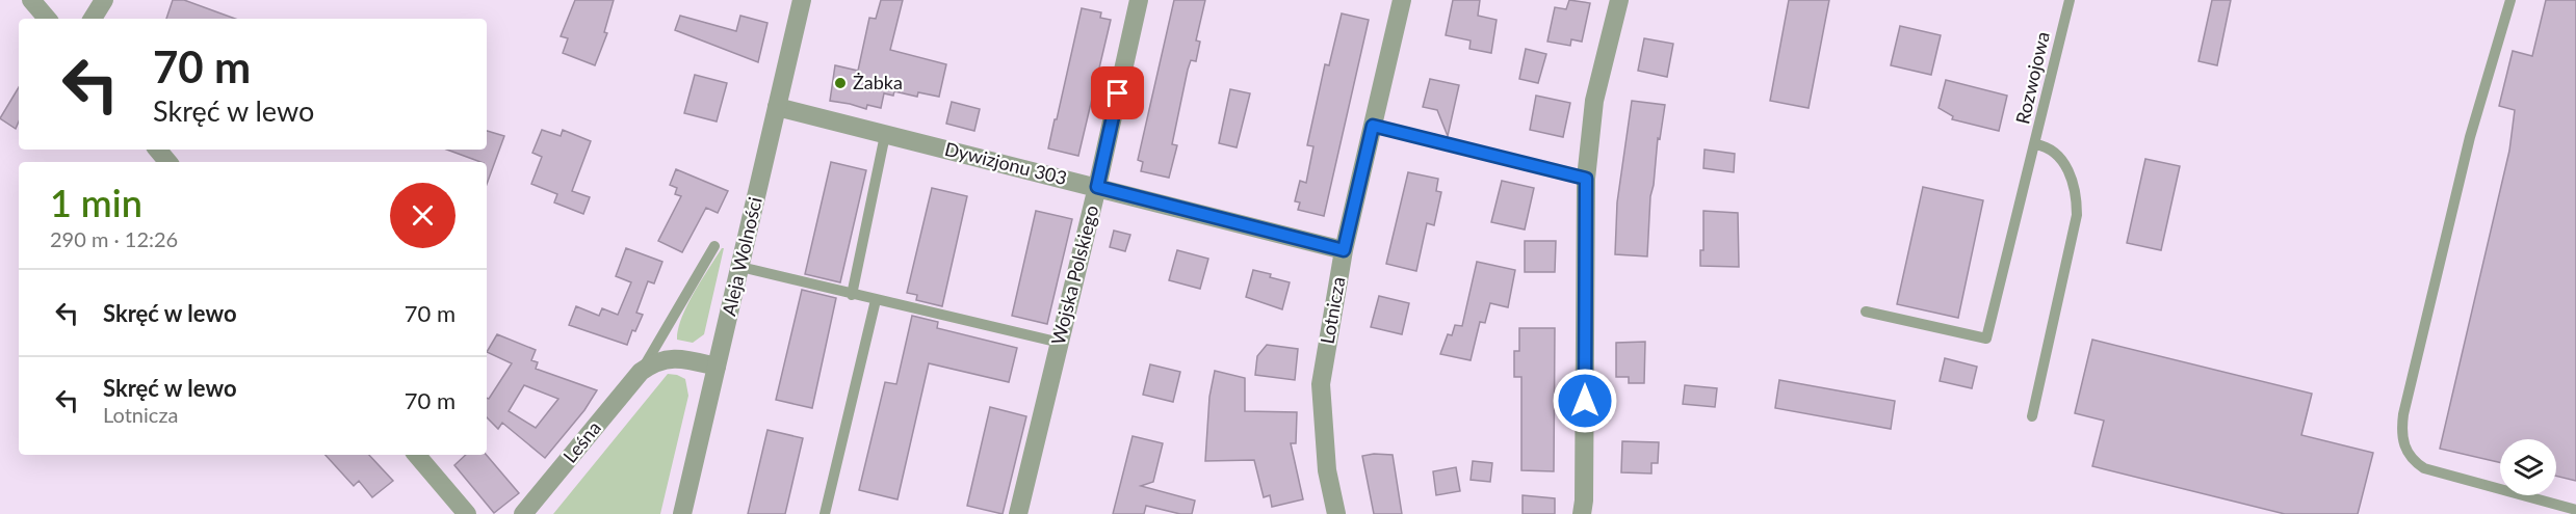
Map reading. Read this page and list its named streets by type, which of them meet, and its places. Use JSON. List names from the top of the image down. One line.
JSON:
{"streets":{"street":["Dywizjonu 303","Aleja Wolności","Wojska Polskiego","Lotnicza","Leśna"],"lane":["Rozwojowa"]},"crossings":[["Dywizjonu 303","Aleja Wolności"],["Dywizjonu 303","Wojska Polskiego"],["Dywizjonu 303","Lotnicza"],["Aleja Wolności","Leśna"]],"places":["Żabka"],"page":{"turn":["70 m","Skręć w lewo"],"heading":["1 min","290 m · 12:26"],"list":[{"name":"Skręć w lewo","value":"70 m"},{"name":"Skręć w lewo","note":"Lotnicza","value":"70 m"}]}}
